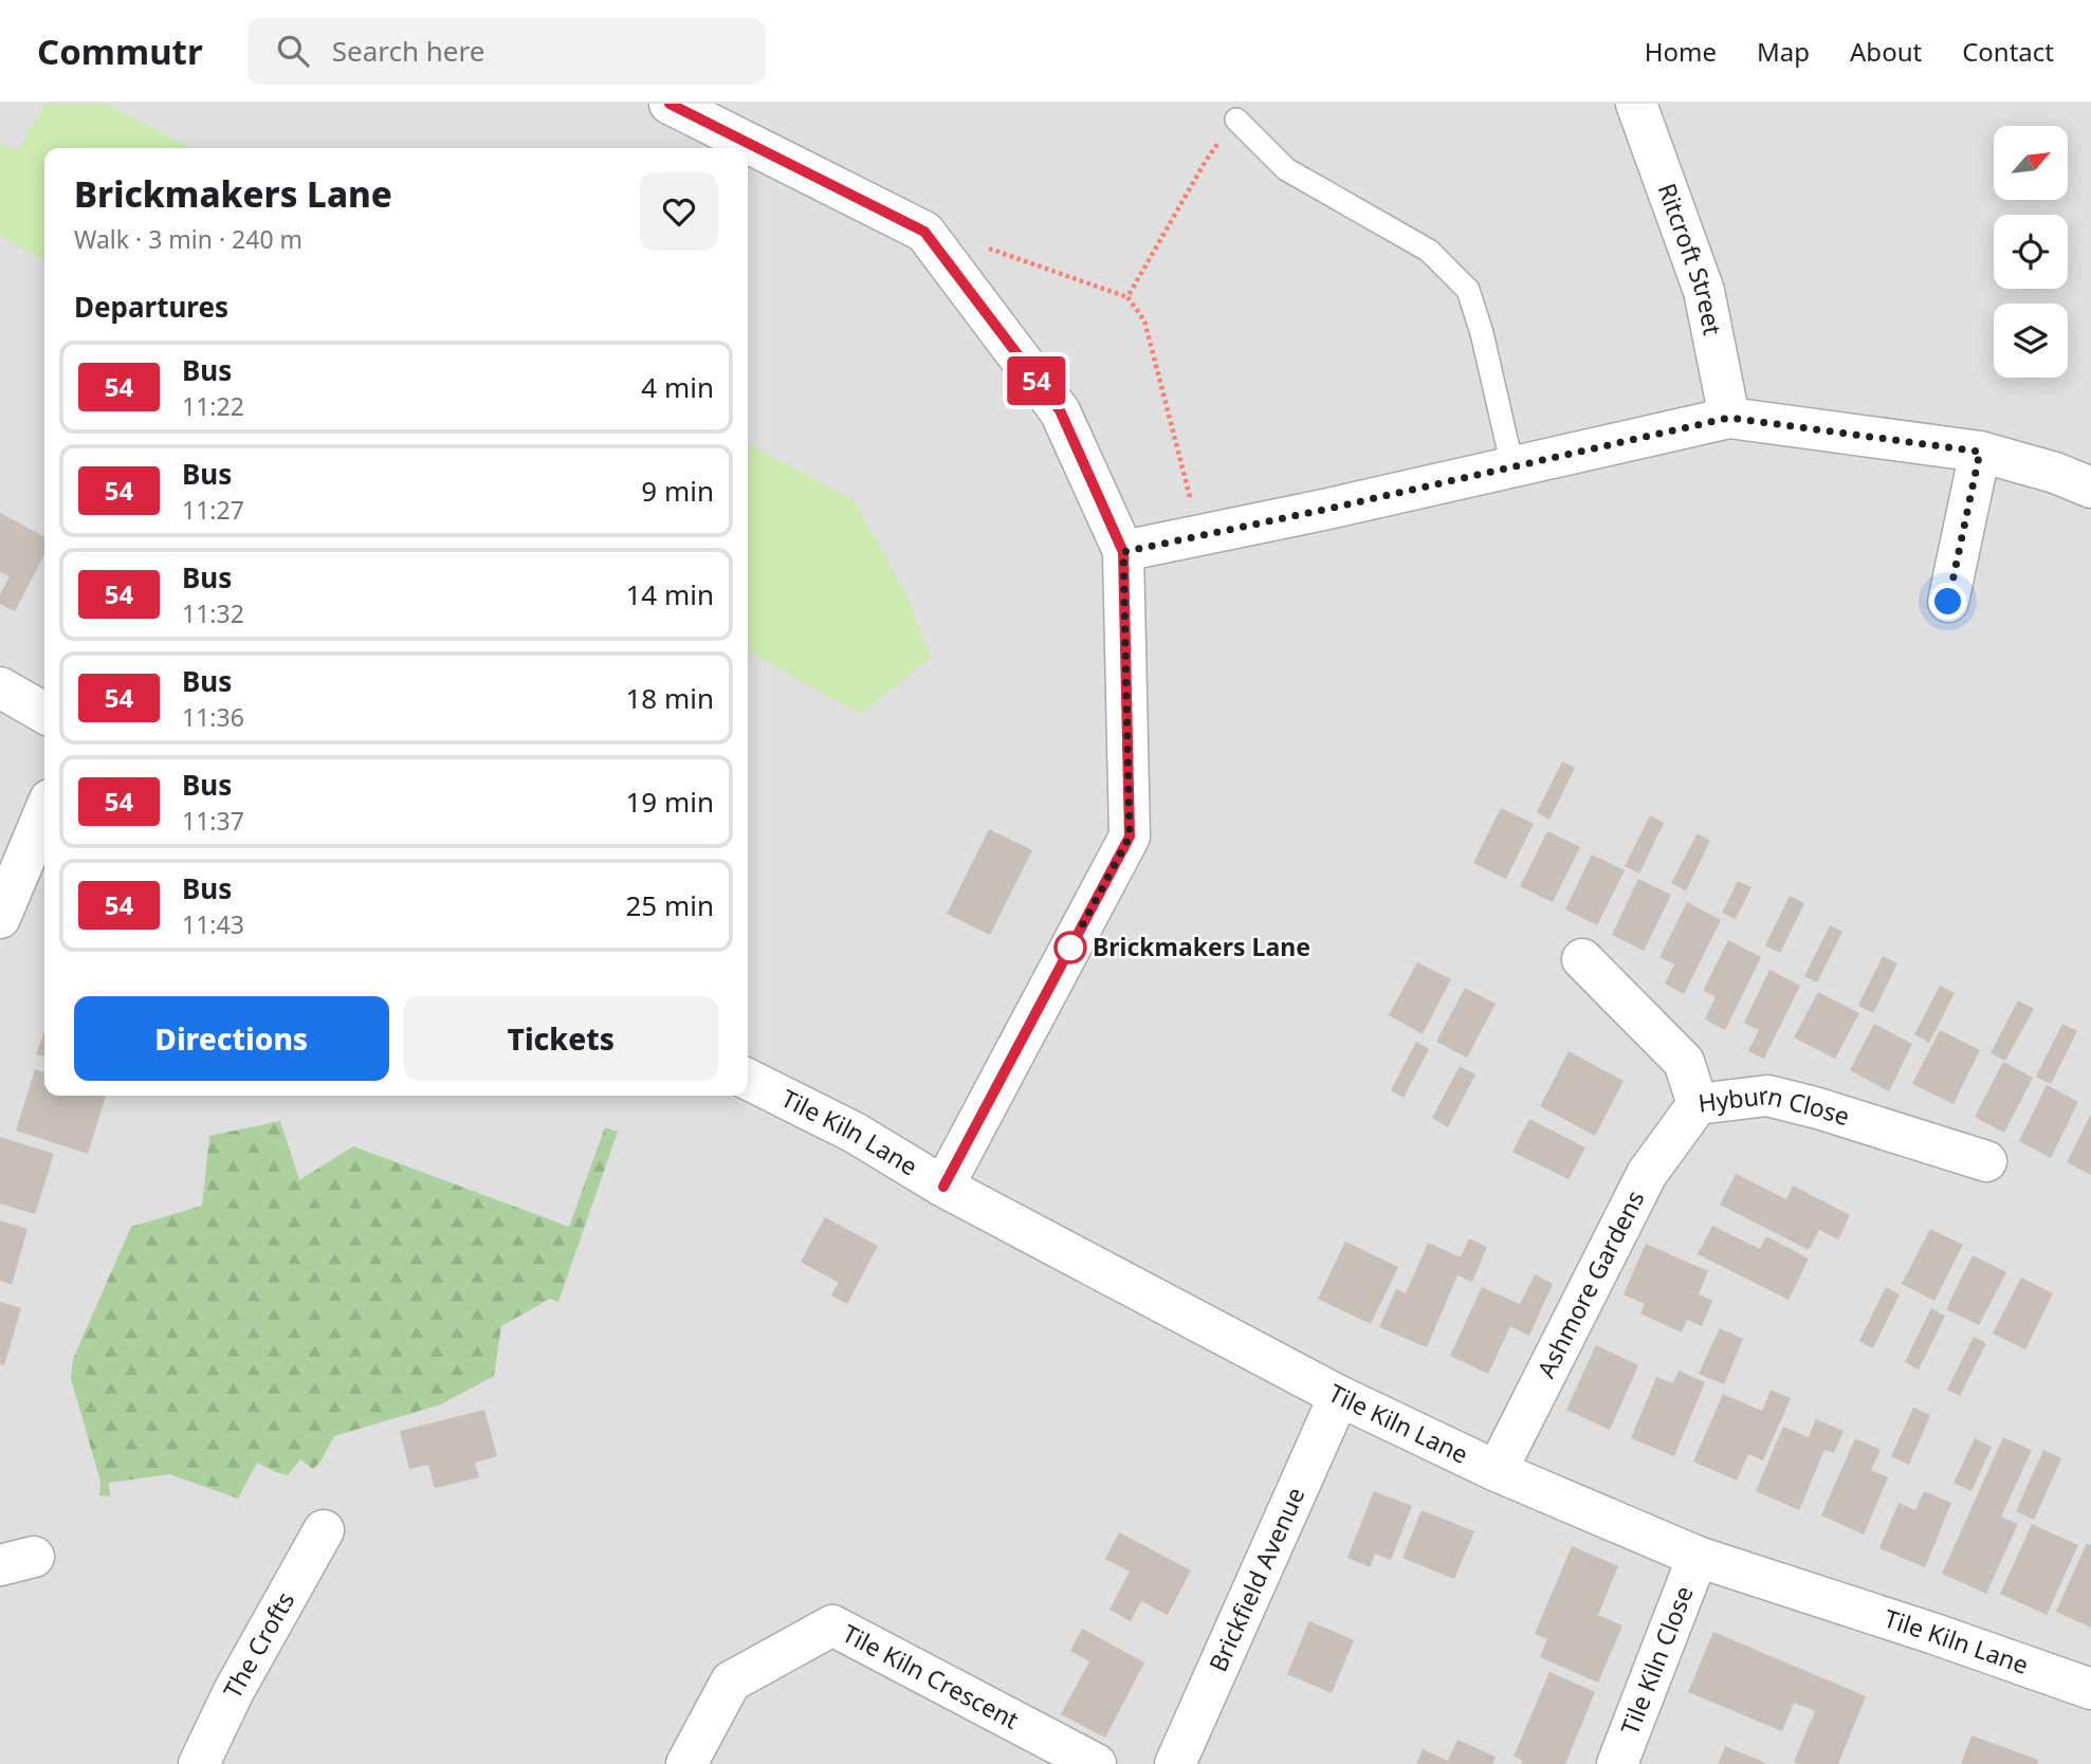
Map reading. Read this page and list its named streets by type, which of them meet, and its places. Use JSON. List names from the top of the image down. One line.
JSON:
{"streets":{"street":["Ritcroft Street","Hyburn Close","Tile Kiln Lane","Ashmore Gardens","Brickfield Avenue","The Crofts","Tile Kiln Close","Tile Kiln Crescent"]},"crossings":[["Hyburn Close","Ashmore Gardens"],["Tile Kiln Lane","Ashmore Gardens"],["Tile Kiln Lane","Brickfield Avenue"],["Tile Kiln Lane","Tile Kiln Close"]],"places":["Brickmakers Lane"],"lines":["bus line 54"],"north":"top right","page":{"header":"Commutr","search":"Search here","nav":["Home","Map","About","Contact"],"on_map":"54","heading":[["Brickmakers Lane","Walk · 3 min · 240 m"],"Departures"],"list":[{"mark":"54","name":"Bus","note":"11:22","value":"4 min"},{"mark":"54","name":"Bus","note":"11:27","value":"9 min"},{"mark":"54","name":"Bus","note":"11:32","value":"14 min"},{"mark":"54","name":"Bus","note":"11:36","value":"18 min"},{"mark":"54","name":"Bus","note":"11:37","value":"19 min"},{"mark":"54","name":"Bus","note":"11:43","value":"25 min"}],"buttons":["Directions","Tickets"]}}
